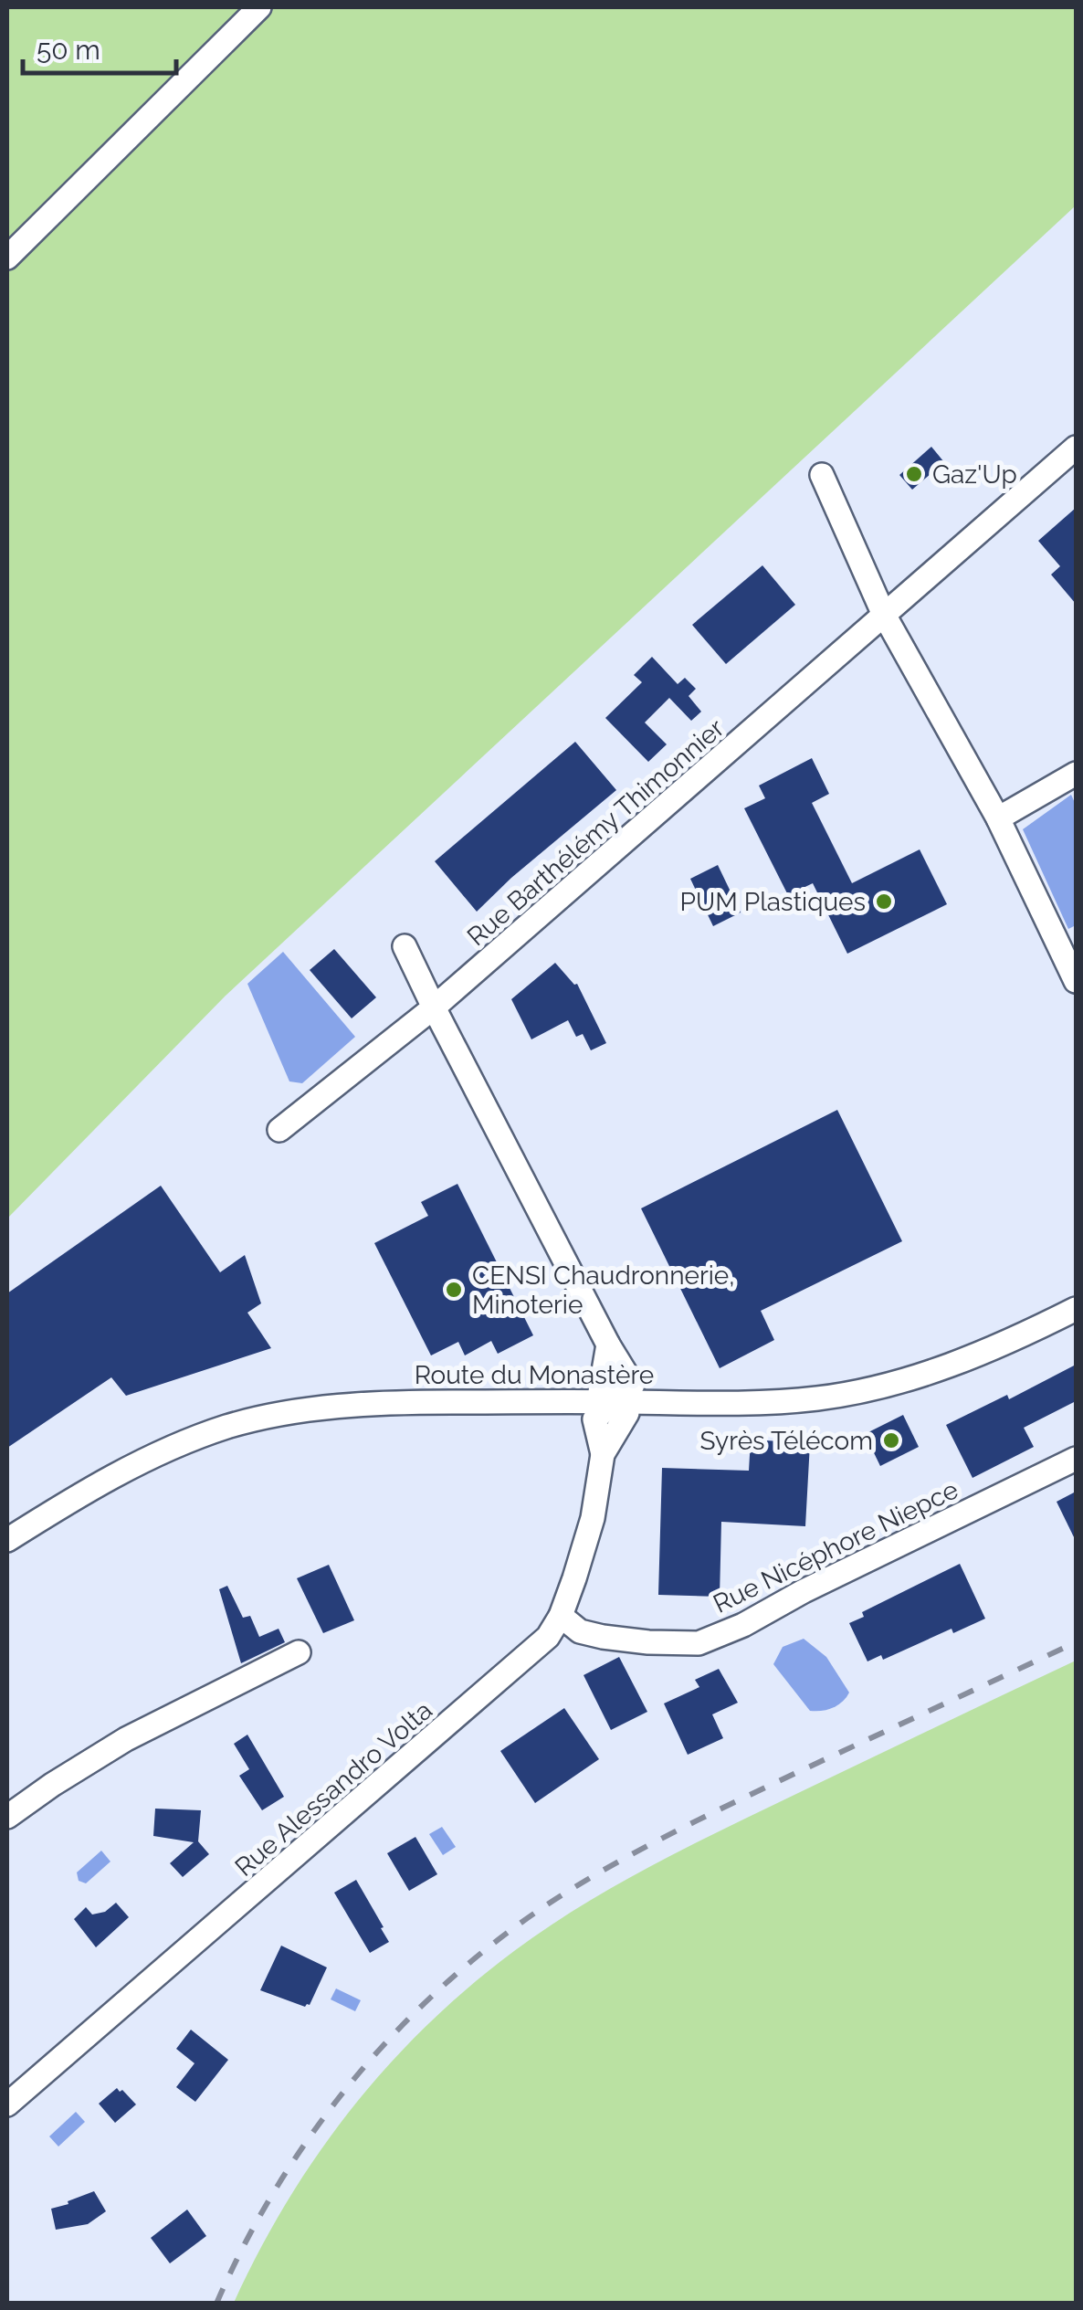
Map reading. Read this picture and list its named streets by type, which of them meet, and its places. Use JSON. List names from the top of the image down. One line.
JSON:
{"streets":{"street":["Rue Barthélémy Thimonnier","Route du Monastère","Rue Nicéphore Niepce","Rue Alessandro Volta"]},"crossings":[["Route du Monastère","Rue Alessandro Volta"],["Rue Nicéphore Niepce","Rue Alessandro Volta"]],"places":["Gaz'Up","PUM Plastiques","CENSI Chaudronnerie, Minoterie","Syrès Télécom"],"scale_bar":"50 m"}
